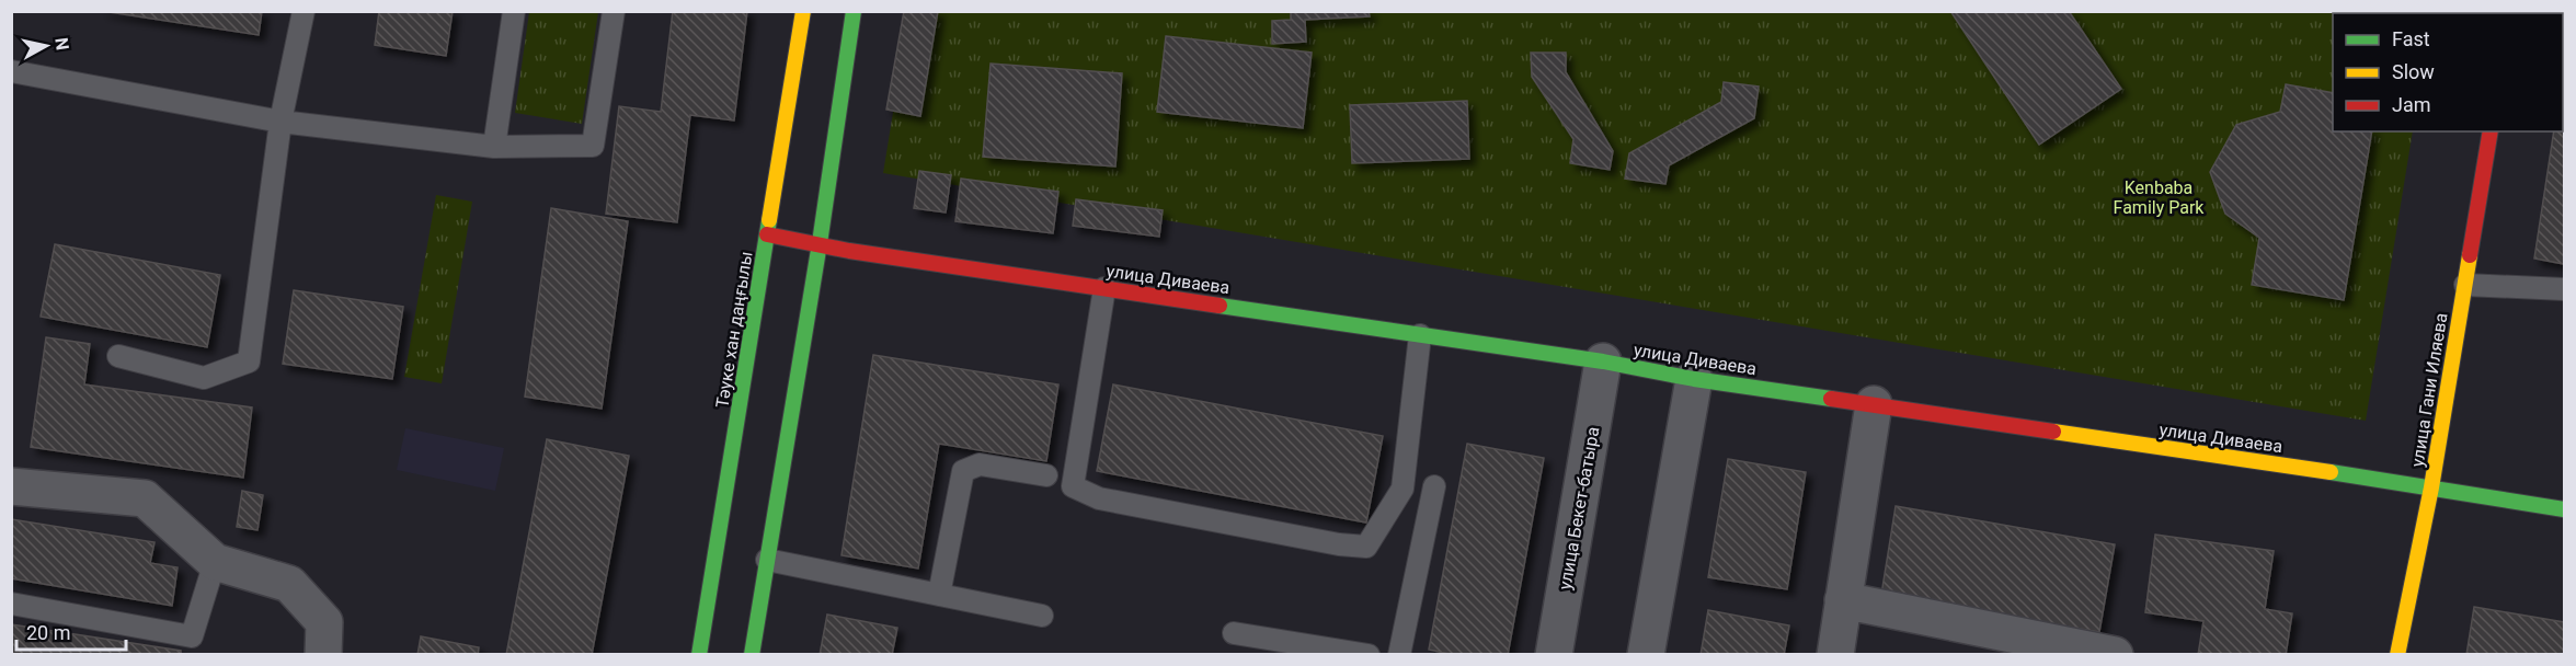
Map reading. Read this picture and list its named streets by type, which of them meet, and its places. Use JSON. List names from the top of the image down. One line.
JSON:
{"streets":{"street":["улица Диваева","Тәуке хан даңғылы","улица Гани Иляева","улица Бекет-батыра"]},"crossings":[["улица Диваева","Тәуке хан даңғылы"],["улица Диваева","улица Гани Иляева"],["улица Диваева","улица Бекет-батыра"]],"parks":["Kenbaba Family Park"],"legend":["Fast","Slow","Jam"],"scale_bar":"20 m","north":"right"}
